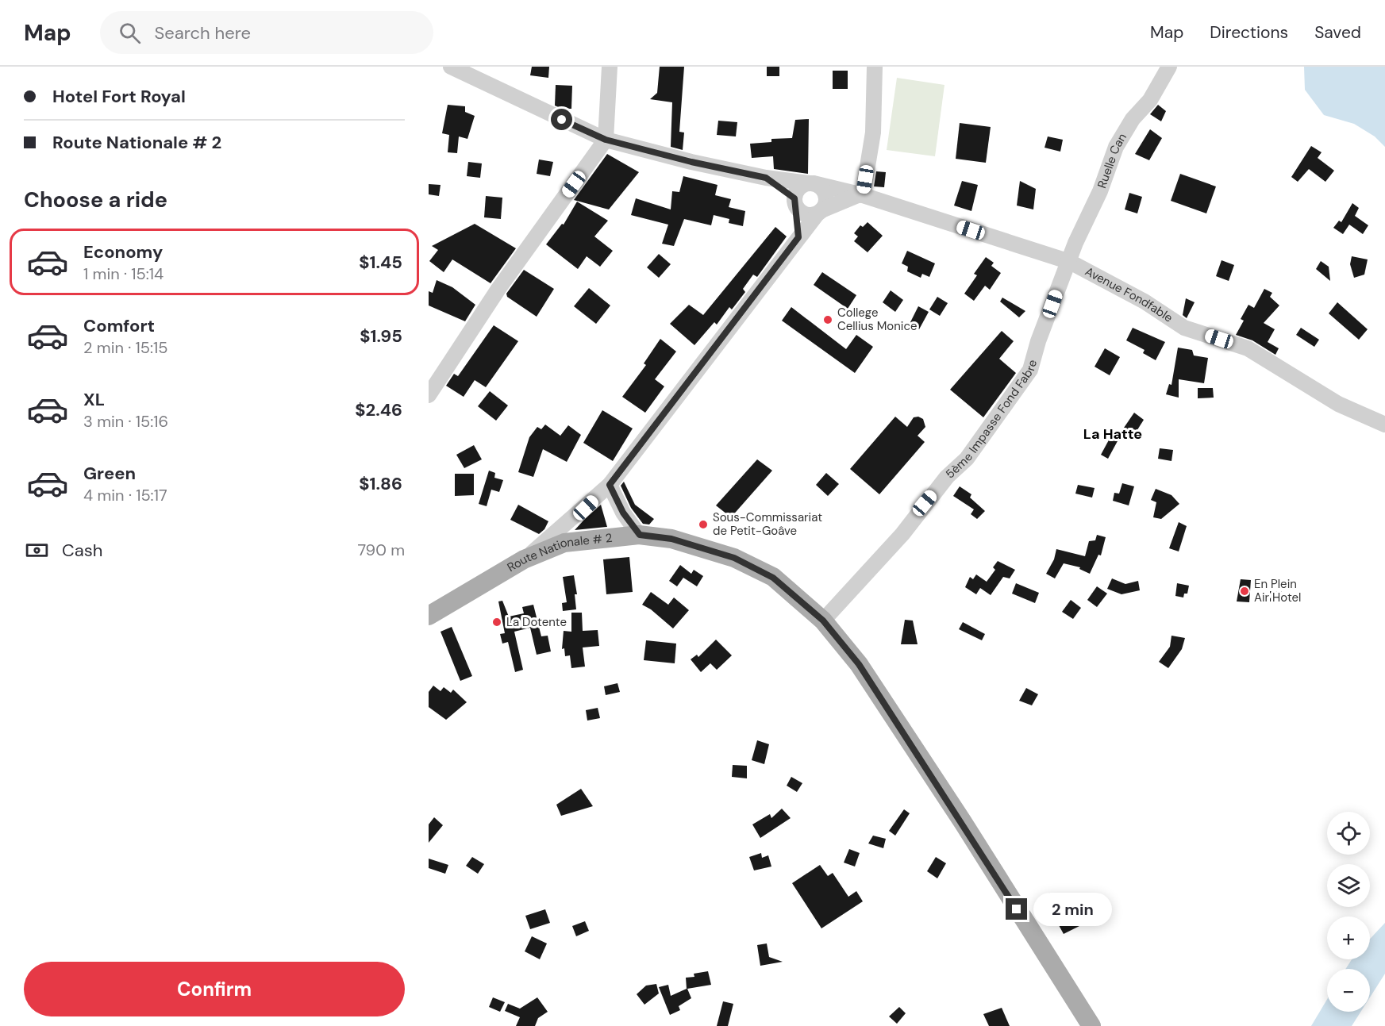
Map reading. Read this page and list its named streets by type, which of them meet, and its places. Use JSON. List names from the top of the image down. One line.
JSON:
{"streets":{"main road":["Route Nationale # 2"],"street":["Ruelle Can","Avenue Fondfable","5ème Impasse Fond Fabre"]},"crossings":[["Ruelle Can","Avenue Fondfable"],["Ruelle Can","5ème Impasse Fond Fabre"],["Avenue Fondfable","5ème Impasse Fond Fabre"],["5ème Impasse Fond Fabre","Route Nationale # 2"]],"districts":["La Hatte"],"places":["College Cellius Monice","Sous-Commissariat de Petit-Goâve","En Plein Air Hotel","La Dotente"],"page":{"header":"Map","search":"Search here","nav":["Map","Directions","Saved"],"banner":["Hotel Fort Royal","Route Nationale # 2"],"heading":"Choose a ride","list":[{"name":"Economy","note":"1 min · 15:14","value":"$1.45"},{"name":"Comfort","note":"2 min · 15:15","value":"$1.95"},{"name":"XL","note":"3 min · 15:16","value":"$2.46"},{"name":"Green","note":"4 min · 15:17","value":"$1.86"}],"pay":["Cash","790 m"],"map_buttons":["+","−"],"bubble":"2 min","buttons":"Confirm"}}
